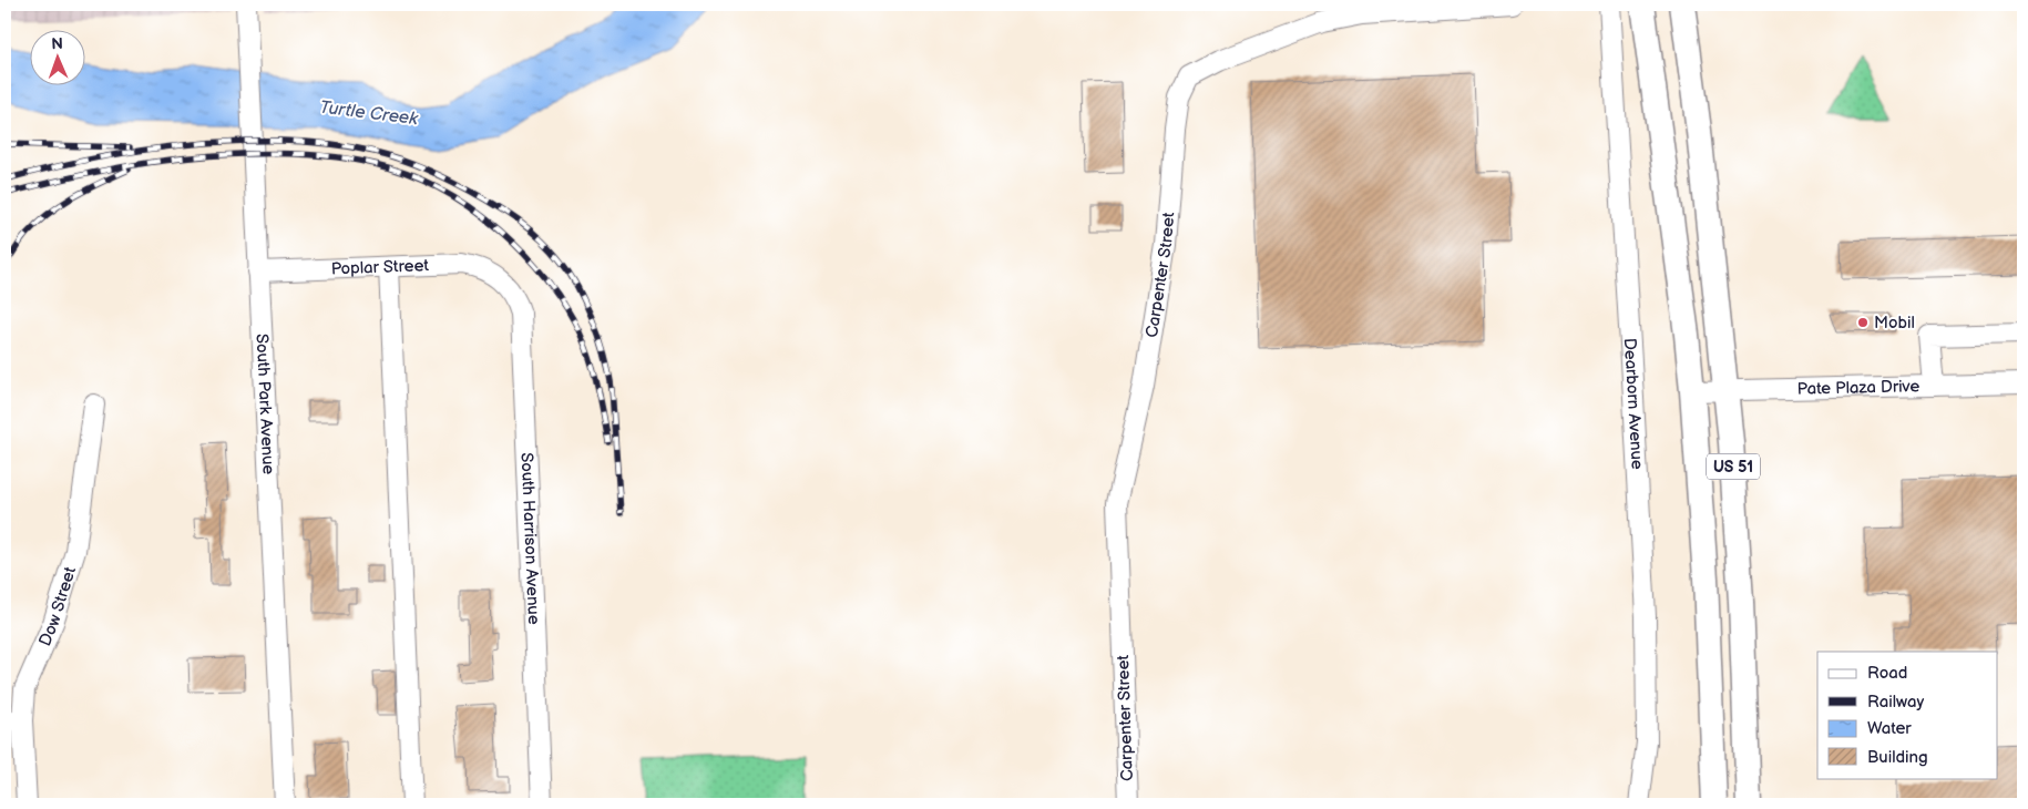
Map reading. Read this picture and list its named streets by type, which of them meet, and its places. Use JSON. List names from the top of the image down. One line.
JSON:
{"streets":{"main road":["US 51"],"street":["Poplar Street","Carpenter Street","Pate Plaza Drive","South Park Avenue","Dearborn Avenue","South Harrison Avenue","Dow Street"]},"crossings":[["Poplar Street","South Park Avenue"],["Poplar Street","South Harrison Avenue"],["Pate Plaza Drive","US 51"]],"water":["Turtle Creek"],"places":["Mobil"],"legend":["Road","Railway","Water","Building"],"north":"top"}
